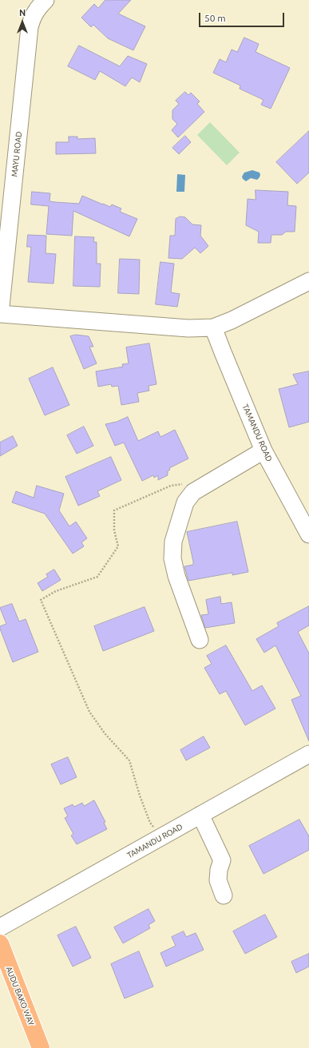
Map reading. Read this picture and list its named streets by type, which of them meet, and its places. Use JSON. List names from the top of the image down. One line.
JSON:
{"streets":{"main road":["AUDU BAKO WAY"],"street":["MAYU ROAD","TAMANDU ROAD"]},"scale_bar":"50 m","north":"top"}
